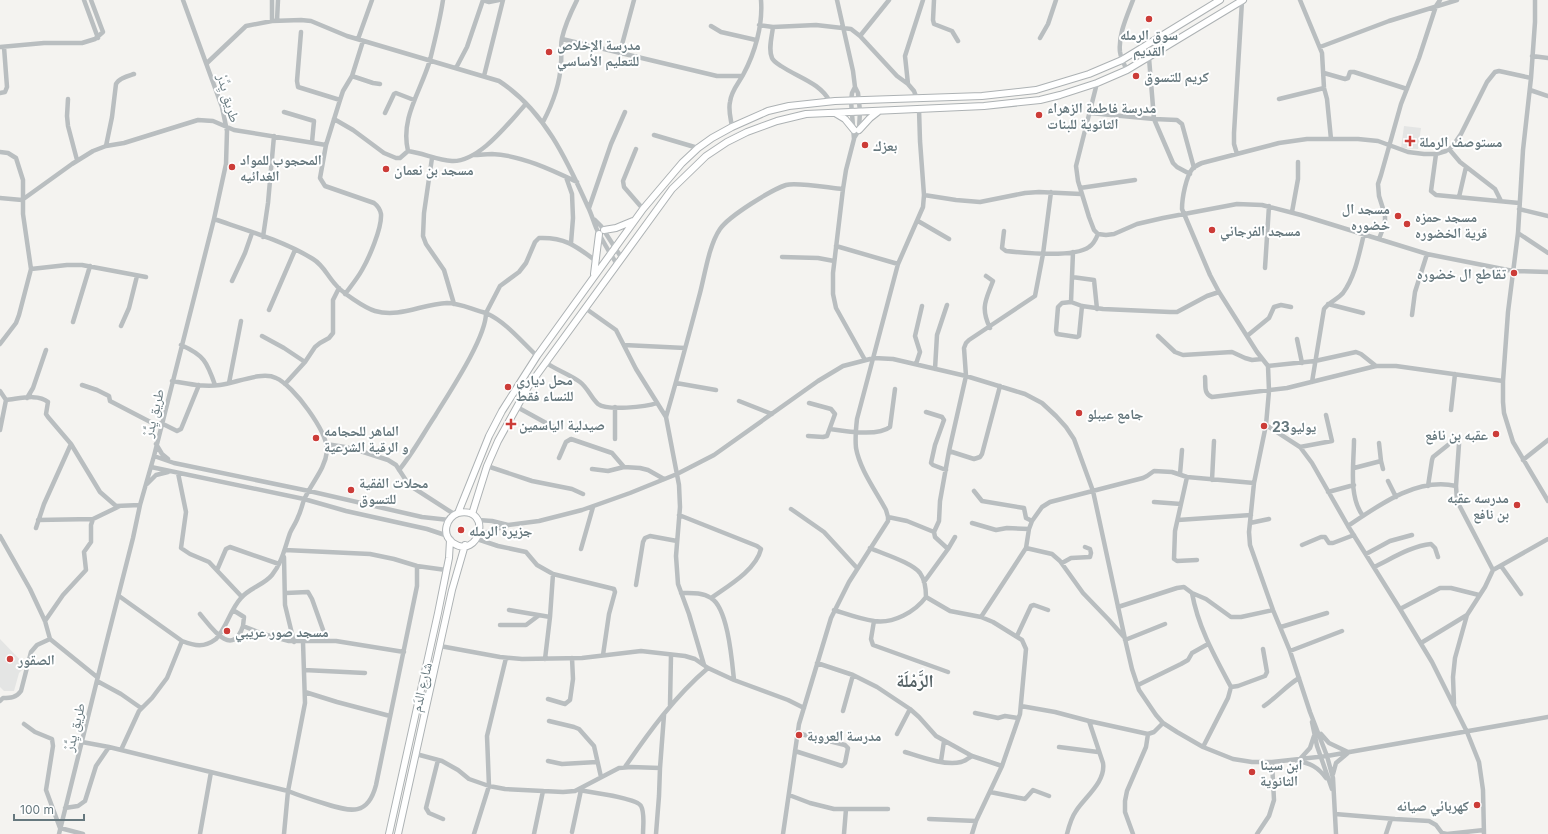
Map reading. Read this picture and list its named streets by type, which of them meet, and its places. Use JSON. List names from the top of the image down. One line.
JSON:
{"streets":{"main road":["شارع الدَم"],"street":["طريق يِدِّرْ"]},"districts":["الرَّمْلَة"],"places":{"other":["سوق الرمله القديم","مدرسة الإخلاص للتعليم الأساسي","كريم للتسوق","مدرسة فاطمة الزهراء الثانوية للبنات","بعزك","المحجوب للمواد الغدائيه","مسجد بن نعمان","مسجد ال خضوره","مسجد حمزه قرية الخضوره","مسجد الفرجاني","تقاطع ال خضوره","محل دياري للنساء فقط","جامع عيبلو","23يوليو","عقبه بن نافع","الماهر للحجامه و الرقية الشرعية","محلات الفقية للتسوق","مدرسه عقبه بن نافع","جزيرة الرمله","مسجد صور عريبي","الصقور","مدرسة العروبة","ابن سينا الثانوية","كهربائي صيانه"],"health":["مستوصف الرملة","صيدلية الياسمين"]},"scale_bar":"100 m"}
